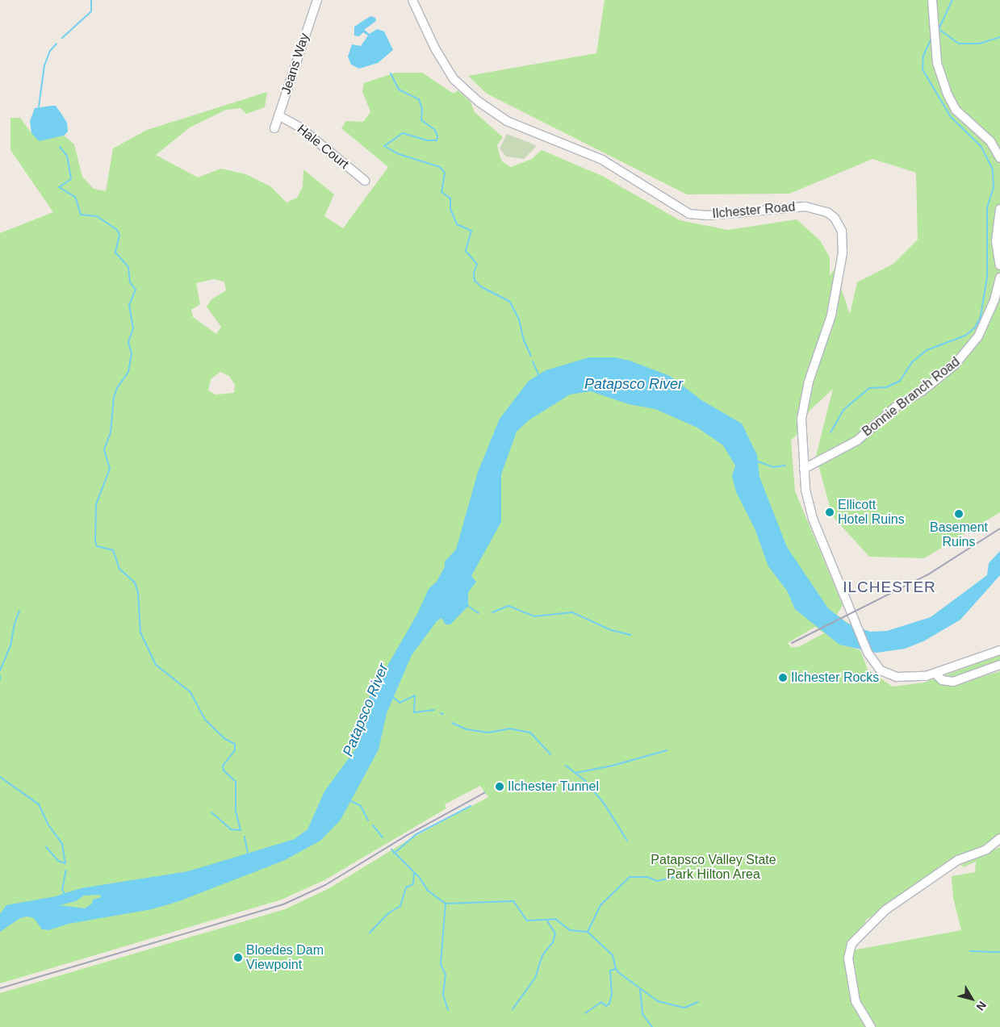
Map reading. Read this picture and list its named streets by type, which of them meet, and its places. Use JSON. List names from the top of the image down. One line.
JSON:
{"streets":{"street":["Jeans Way","Hale Court","Ilchester Road","Bonnie Branch Road"]},"crossings":[["Jeans Way","Hale Court"],["Ilchester Road","Bonnie Branch Road"]],"districts":["ILCHESTER"],"water":["Patapsco River"],"parks":["Patapsco Valley State Park Hilton Area"],"places":["Ellicott Hotel Ruins","Basement Ruins","Ilchester Rocks","Ilchester Tunnel","Bloedes Dam Viewpoint"],"north":"bottom right"}
